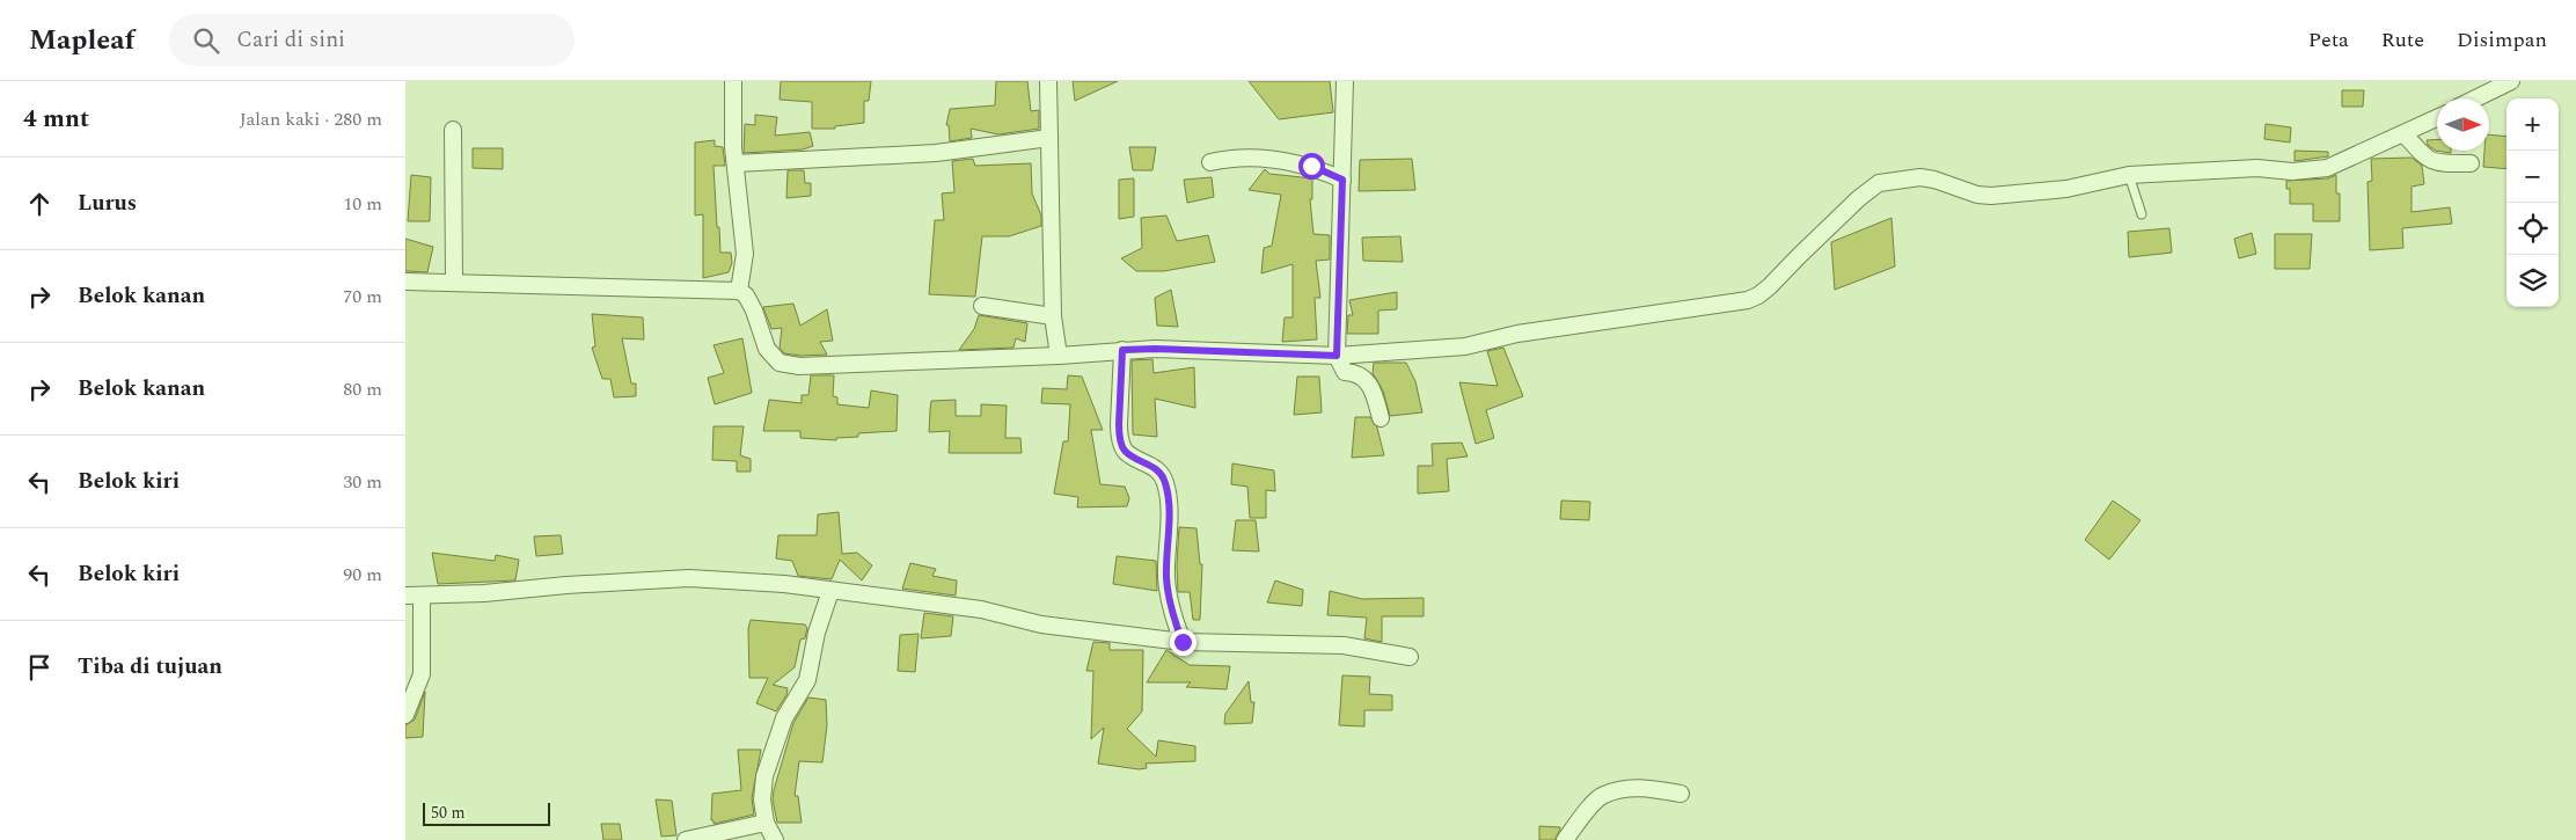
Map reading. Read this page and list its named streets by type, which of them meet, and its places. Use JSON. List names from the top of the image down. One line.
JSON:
{"scale_bar":"50 m","north":"right","page":{"header":"Mapleaf","search":"Cari di sini","nav":["Peta","Rute","Disimpan"],"heading":["4 mnt","Jalan kaki · 280 m"],"map_buttons":["+","−"],"list":[["Lurus","10 m"],["Belok kanan","70 m"],["Belok kanan","80 m"],["Belok kiri","30 m"],["Belok kiri","90 m"],"Tiba di tujuan"],"scale":"50 m"}}
